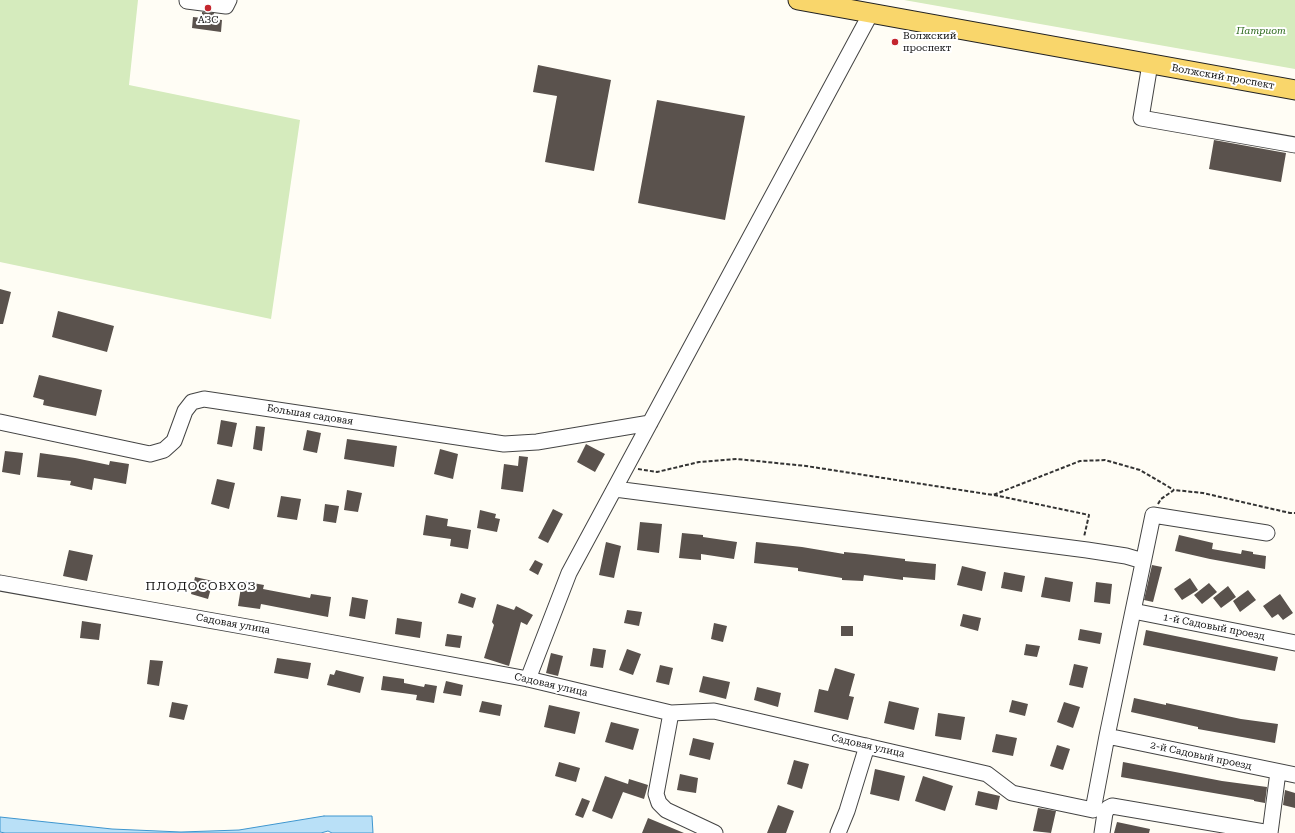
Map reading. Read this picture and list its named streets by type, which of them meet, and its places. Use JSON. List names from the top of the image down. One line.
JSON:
{"streets":{"main road":["Волжский проспект"],"street":["Большая садовая","Садовая улица","1-й Садовый проезд","2-й Садовый проезд"]},"crossings":[["Садовая улица","2-й Садовый проезд"]],"districts":["ПЛОДОСОВХОЗ"],"parks":["Патриот"],"places":["АЗС","Волжский проспект"]}
